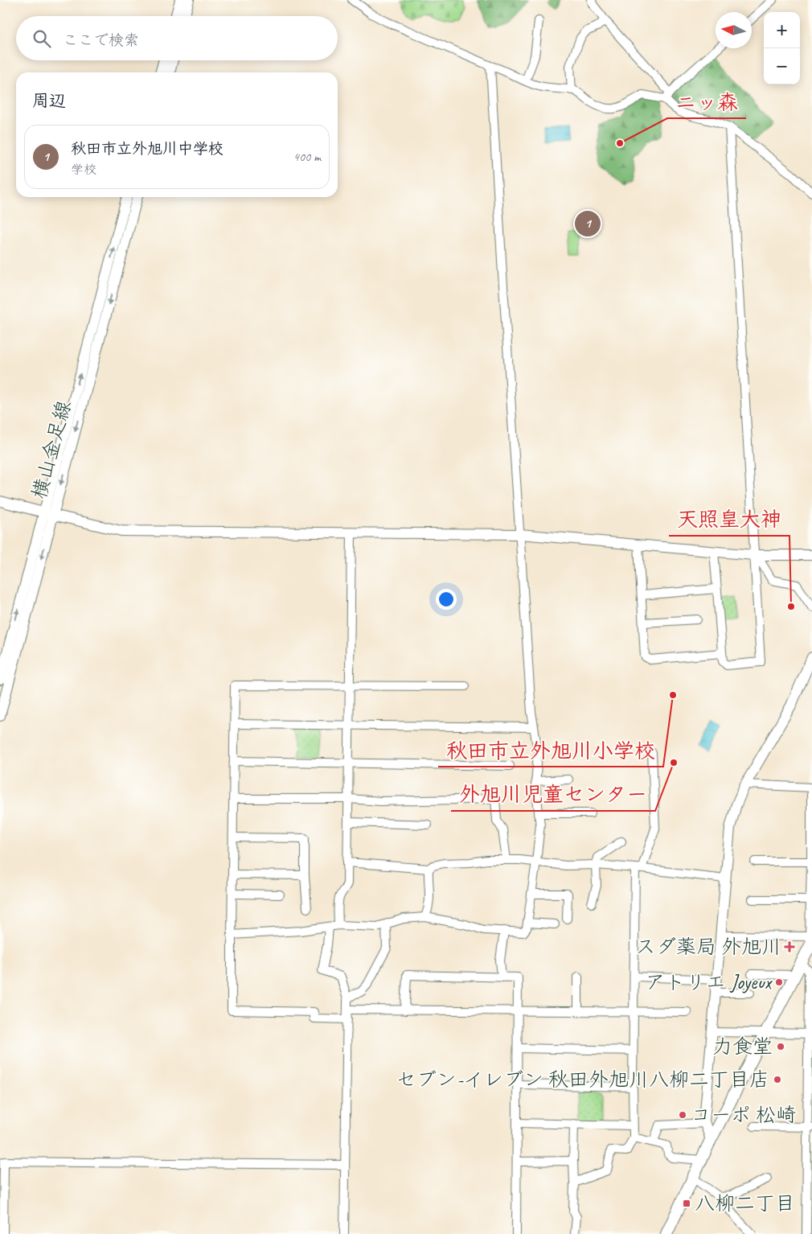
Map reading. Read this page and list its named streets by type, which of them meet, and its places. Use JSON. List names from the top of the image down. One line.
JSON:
{"streets":{"street":["横山金足線"]},"places":{"other":["ニッ森","天照皇大神","秋田市立外旭川小学校","外旭川児童センター","アトリエ Joyeux","力食堂","セブン-イレブン 秋田外旭川八柳二丁目店","コーポ 松崎"],"health":["スダ薬局 外旭川"],"transit":["八柳二丁目"]},"north":"left","page":{"map_buttons":["+","−"],"search":"ここで検索","heading":"周辺","list":[{"mark":"1","name":"秋田市立外旭川中学校","note":"学校","value":"400 m"}],"pins":"1"}}
